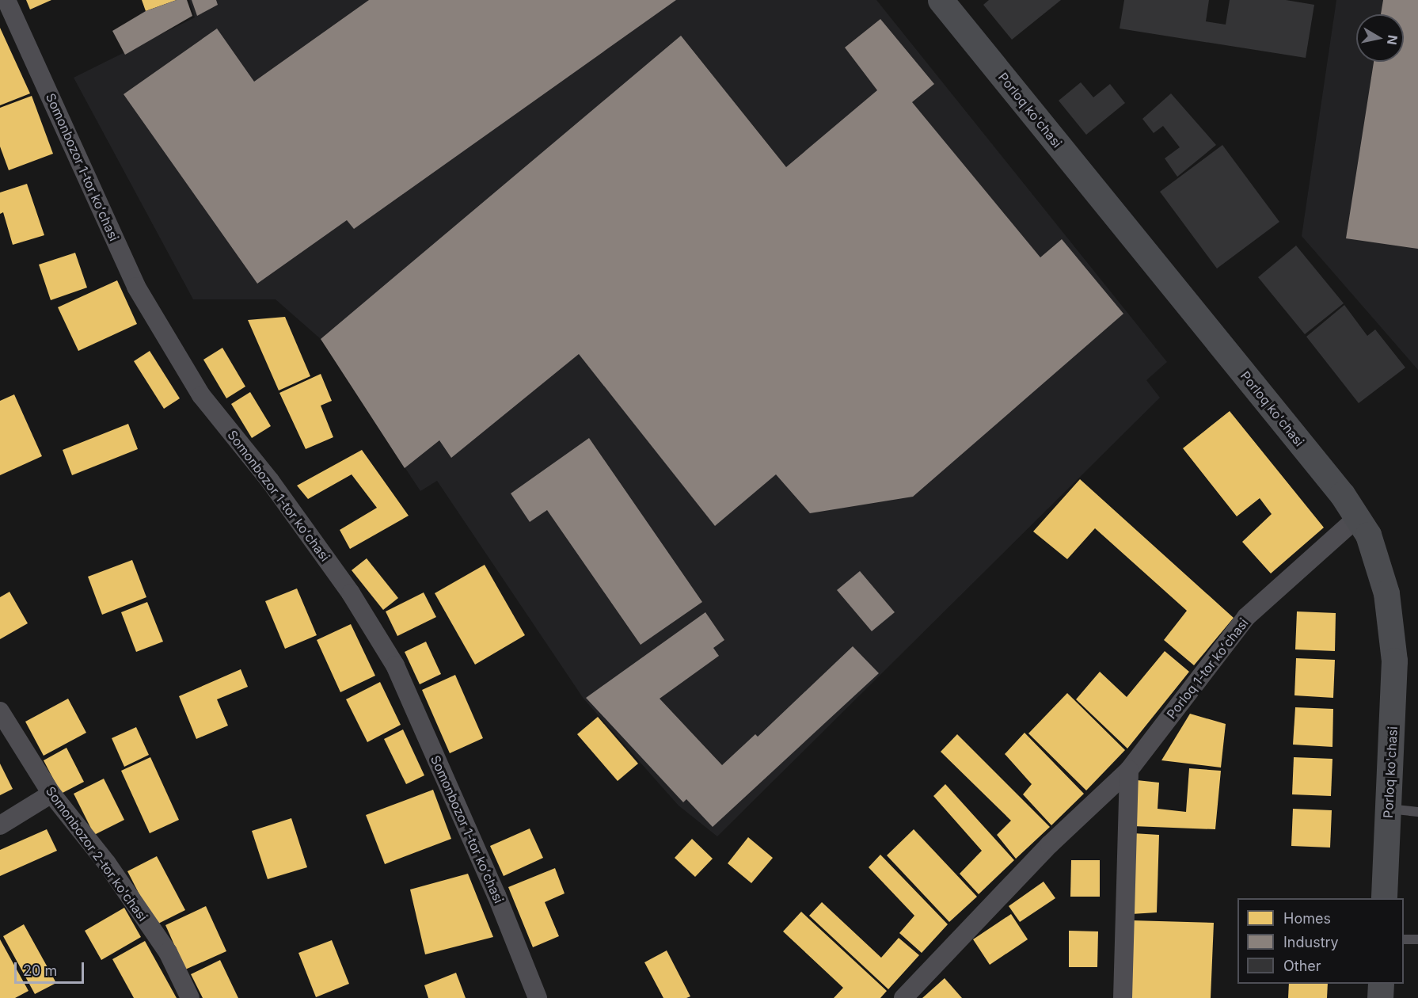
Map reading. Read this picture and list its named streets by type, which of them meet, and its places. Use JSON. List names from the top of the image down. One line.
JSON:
{"streets":{"main road":["Porloq ko'chasi"],"street":["Somonbozor 1-tor koʻchasi","Porloq 1-tor koʻchasi","Somonbozor 2-tor ko'chasi"]},"crossings":[["Porloq ko'chasi","Porloq 1-tor koʻchasi"]],"legend":["Homes","Industry","Other"],"scale_bar":"20 m","north":"right"}
